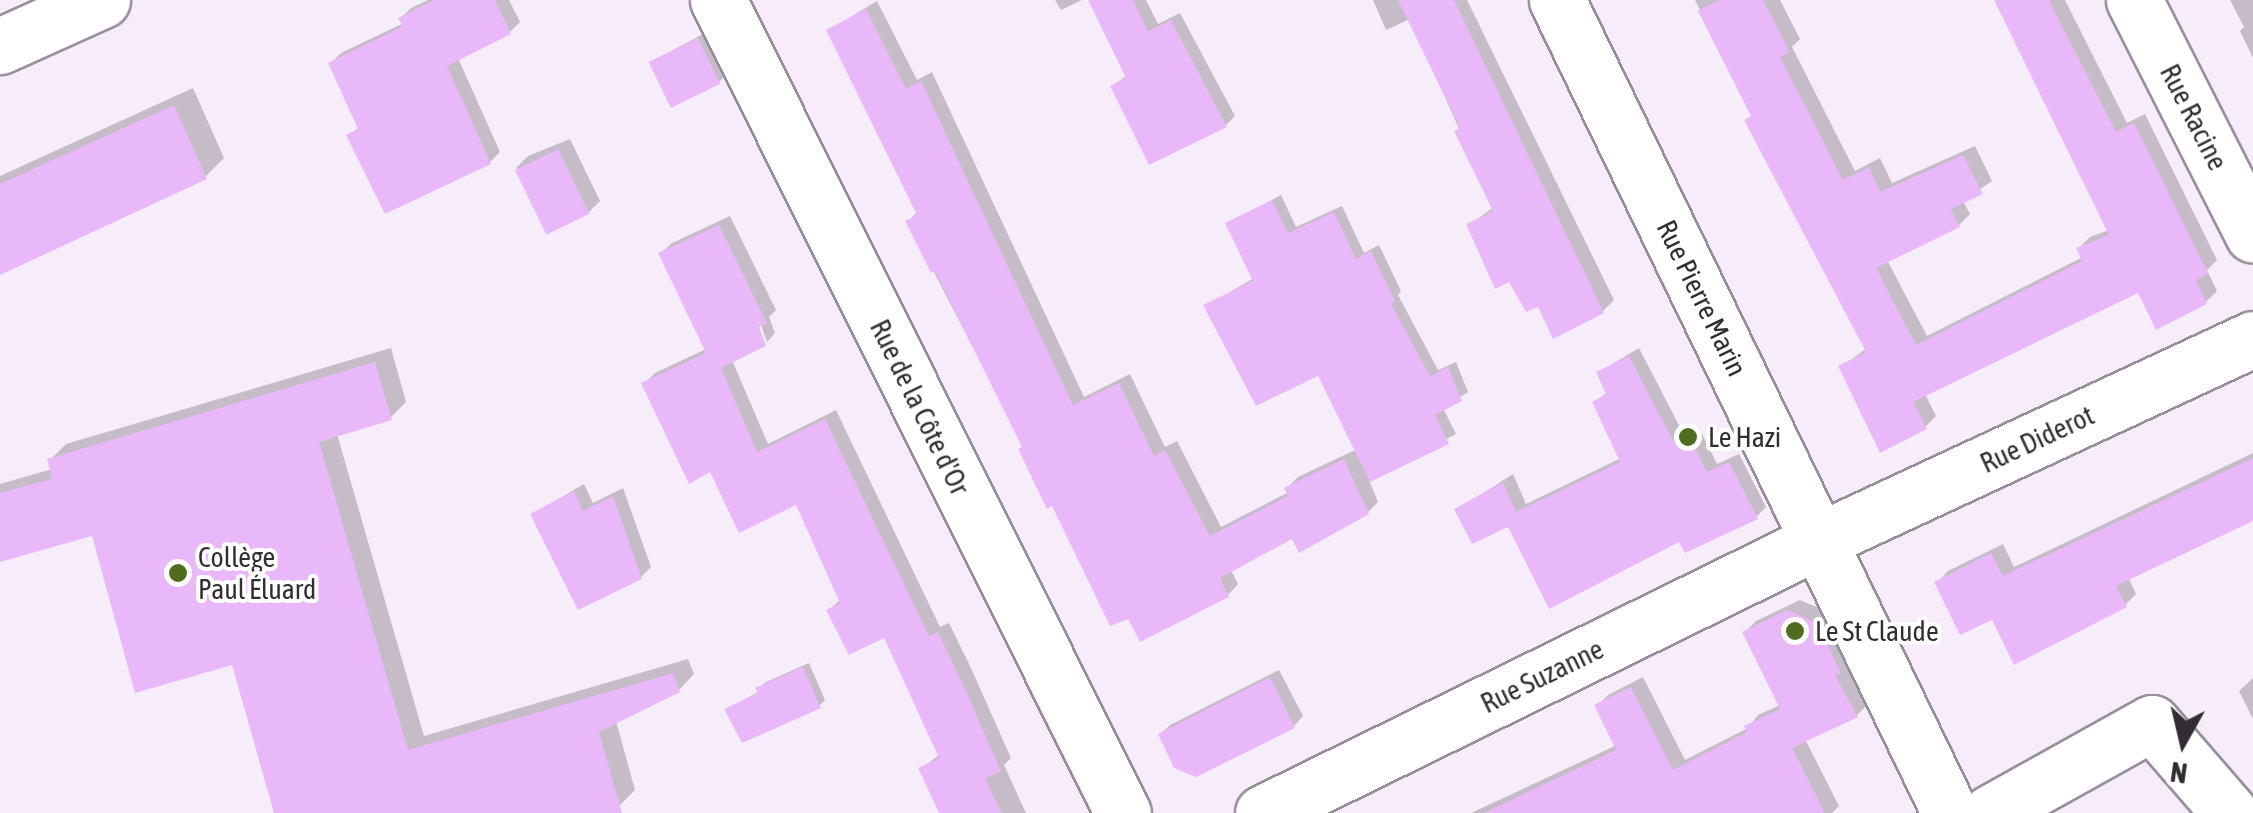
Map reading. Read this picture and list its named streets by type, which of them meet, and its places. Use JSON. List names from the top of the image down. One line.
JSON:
{"streets":{"street":["Rue Racine","Rue Pierre Marin","Rue de la Côte d'Or","Rue Diderot","Rue Suzanne"]},"crossings":[["Rue Pierre Marin","Rue Diderot"],["Rue Pierre Marin","Rue Suzanne"],["Rue Diderot","Rue Suzanne"]],"places":["Le Hazi","Collège Paul Éluard","Le St Claude"],"north":"bottom"}
